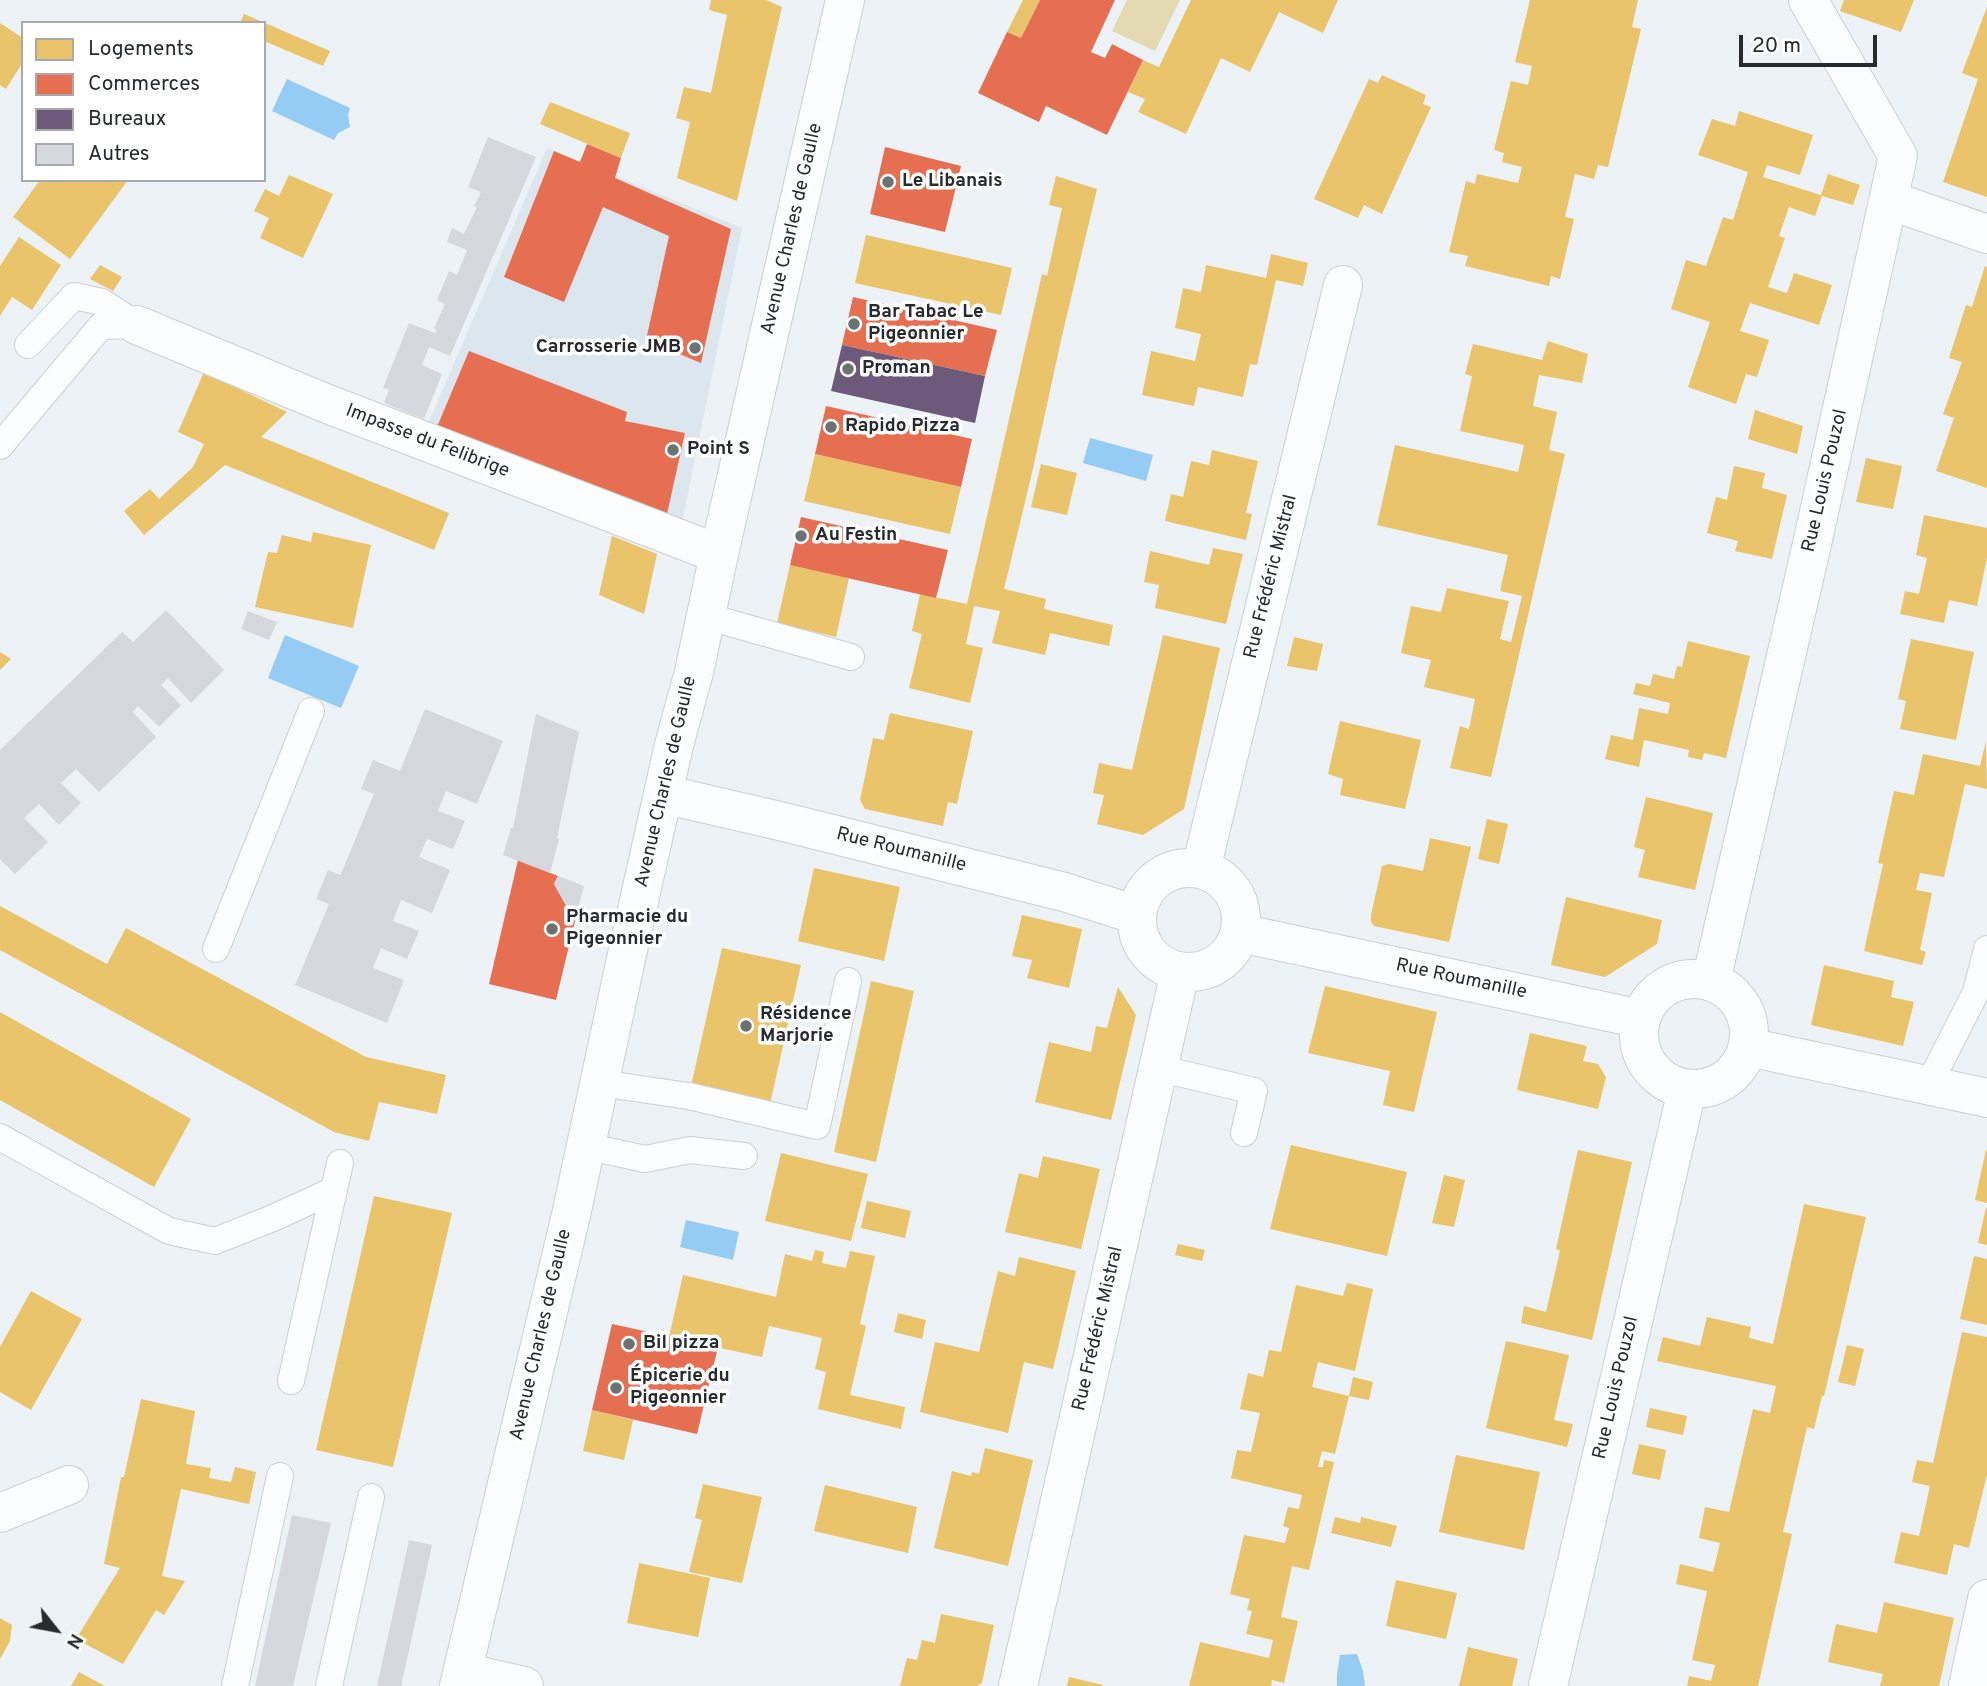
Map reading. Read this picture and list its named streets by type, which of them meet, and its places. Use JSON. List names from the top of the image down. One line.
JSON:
{"streets":{"street":["Avenue Charles de Gaulle","Impasse du Felibrige","Rue Louis Pouzol","Rue Frédéric Mistral","Rue Roumanille"]},"crossings":[["Avenue Charles de Gaulle","Impasse du Felibrige"],["Avenue Charles de Gaulle","Rue Roumanille"],["Rue Louis Pouzol","Rue Roumanille"],["Rue Frédéric Mistral","Rue Roumanille"]],"places":["Le Libanais","Bar Tabac Le Pigeonnier","Carrosserie JMB","Proman","Rapido Pizza","Point S","Au Festin","Pharmacie du Pigeonnier","Résidence Marjorie","Bil pizza","Épicerie du Pigeonnier"],"legend":["Logements","Commerces","Bureaux","Autres"],"scale_bar":"20 m","north":"bottom right"}
